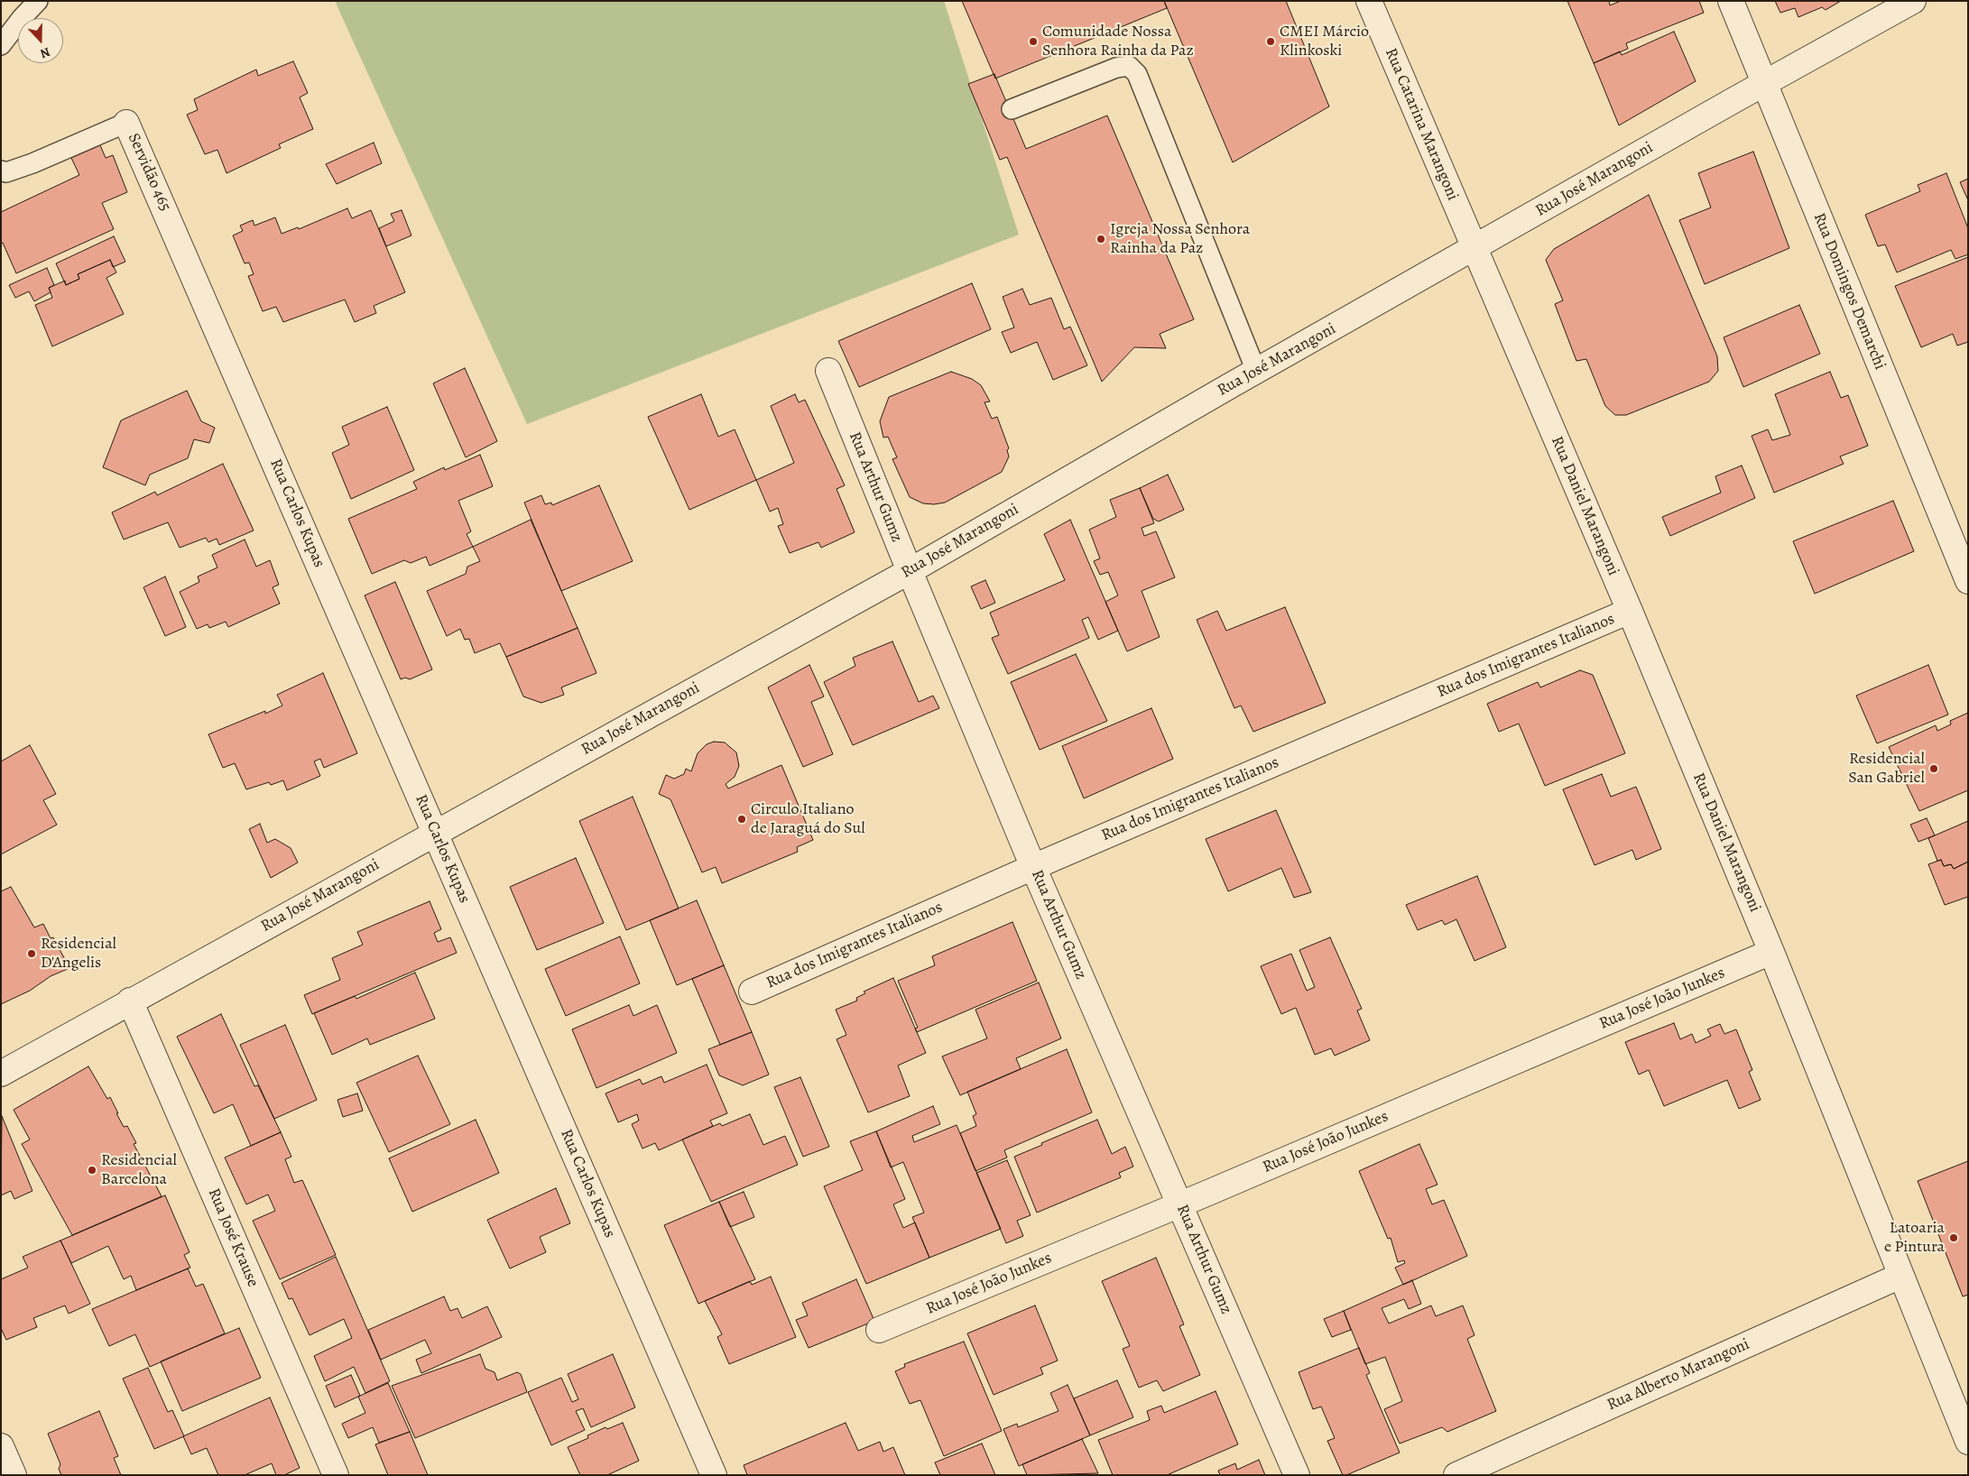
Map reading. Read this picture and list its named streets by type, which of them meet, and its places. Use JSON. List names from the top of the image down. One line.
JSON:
{"streets":{"street":["Rua Catarina Marangoni","Servidão 465","Rua José Marangoni","Rua Domingos Demarchi","Rua Arthur Gumz","Rua Daniel Marangoni","Rua Carlos Kupas","Rua dos Imigrantes Italianos","Rua José João Junkes","Rua José Krause","Rua Alberto Marangoni"]},"crossings":[["Rua Catarina Marangoni","Rua José Marangoni"],["Rua Catarina Marangoni","Rua Daniel Marangoni"],["Servidão 465","Rua Carlos Kupas"],["Rua José Marangoni","Rua Domingos Demarchi"],["Rua José Marangoni","Rua Arthur Gumz"],["Rua José Marangoni","Rua Daniel Marangoni"],["Rua José Marangoni","Rua Carlos Kupas"],["Rua José Marangoni","Rua José Krause"],["Rua Arthur Gumz","Rua dos Imigrantes Italianos"],["Rua Arthur Gumz","Rua José João Junkes"],["Rua Daniel Marangoni","Rua dos Imigrantes Italianos"],["Rua Daniel Marangoni","Rua José João Junkes"],["Rua Daniel Marangoni","Rua Alberto Marangoni"]],"places":["Comunidade Nossa Senhora Rainha da Paz","CMEI Márcio Klinkoski","Igreja Nossa Senhora Rainha da Paz","Residencial San Gabriel","Circulo Italiano de Jaraguá do Sul","Residencial D'Angelis","Residencial Barcelona","Latoaria e Pintura"],"north":"bottom"}
